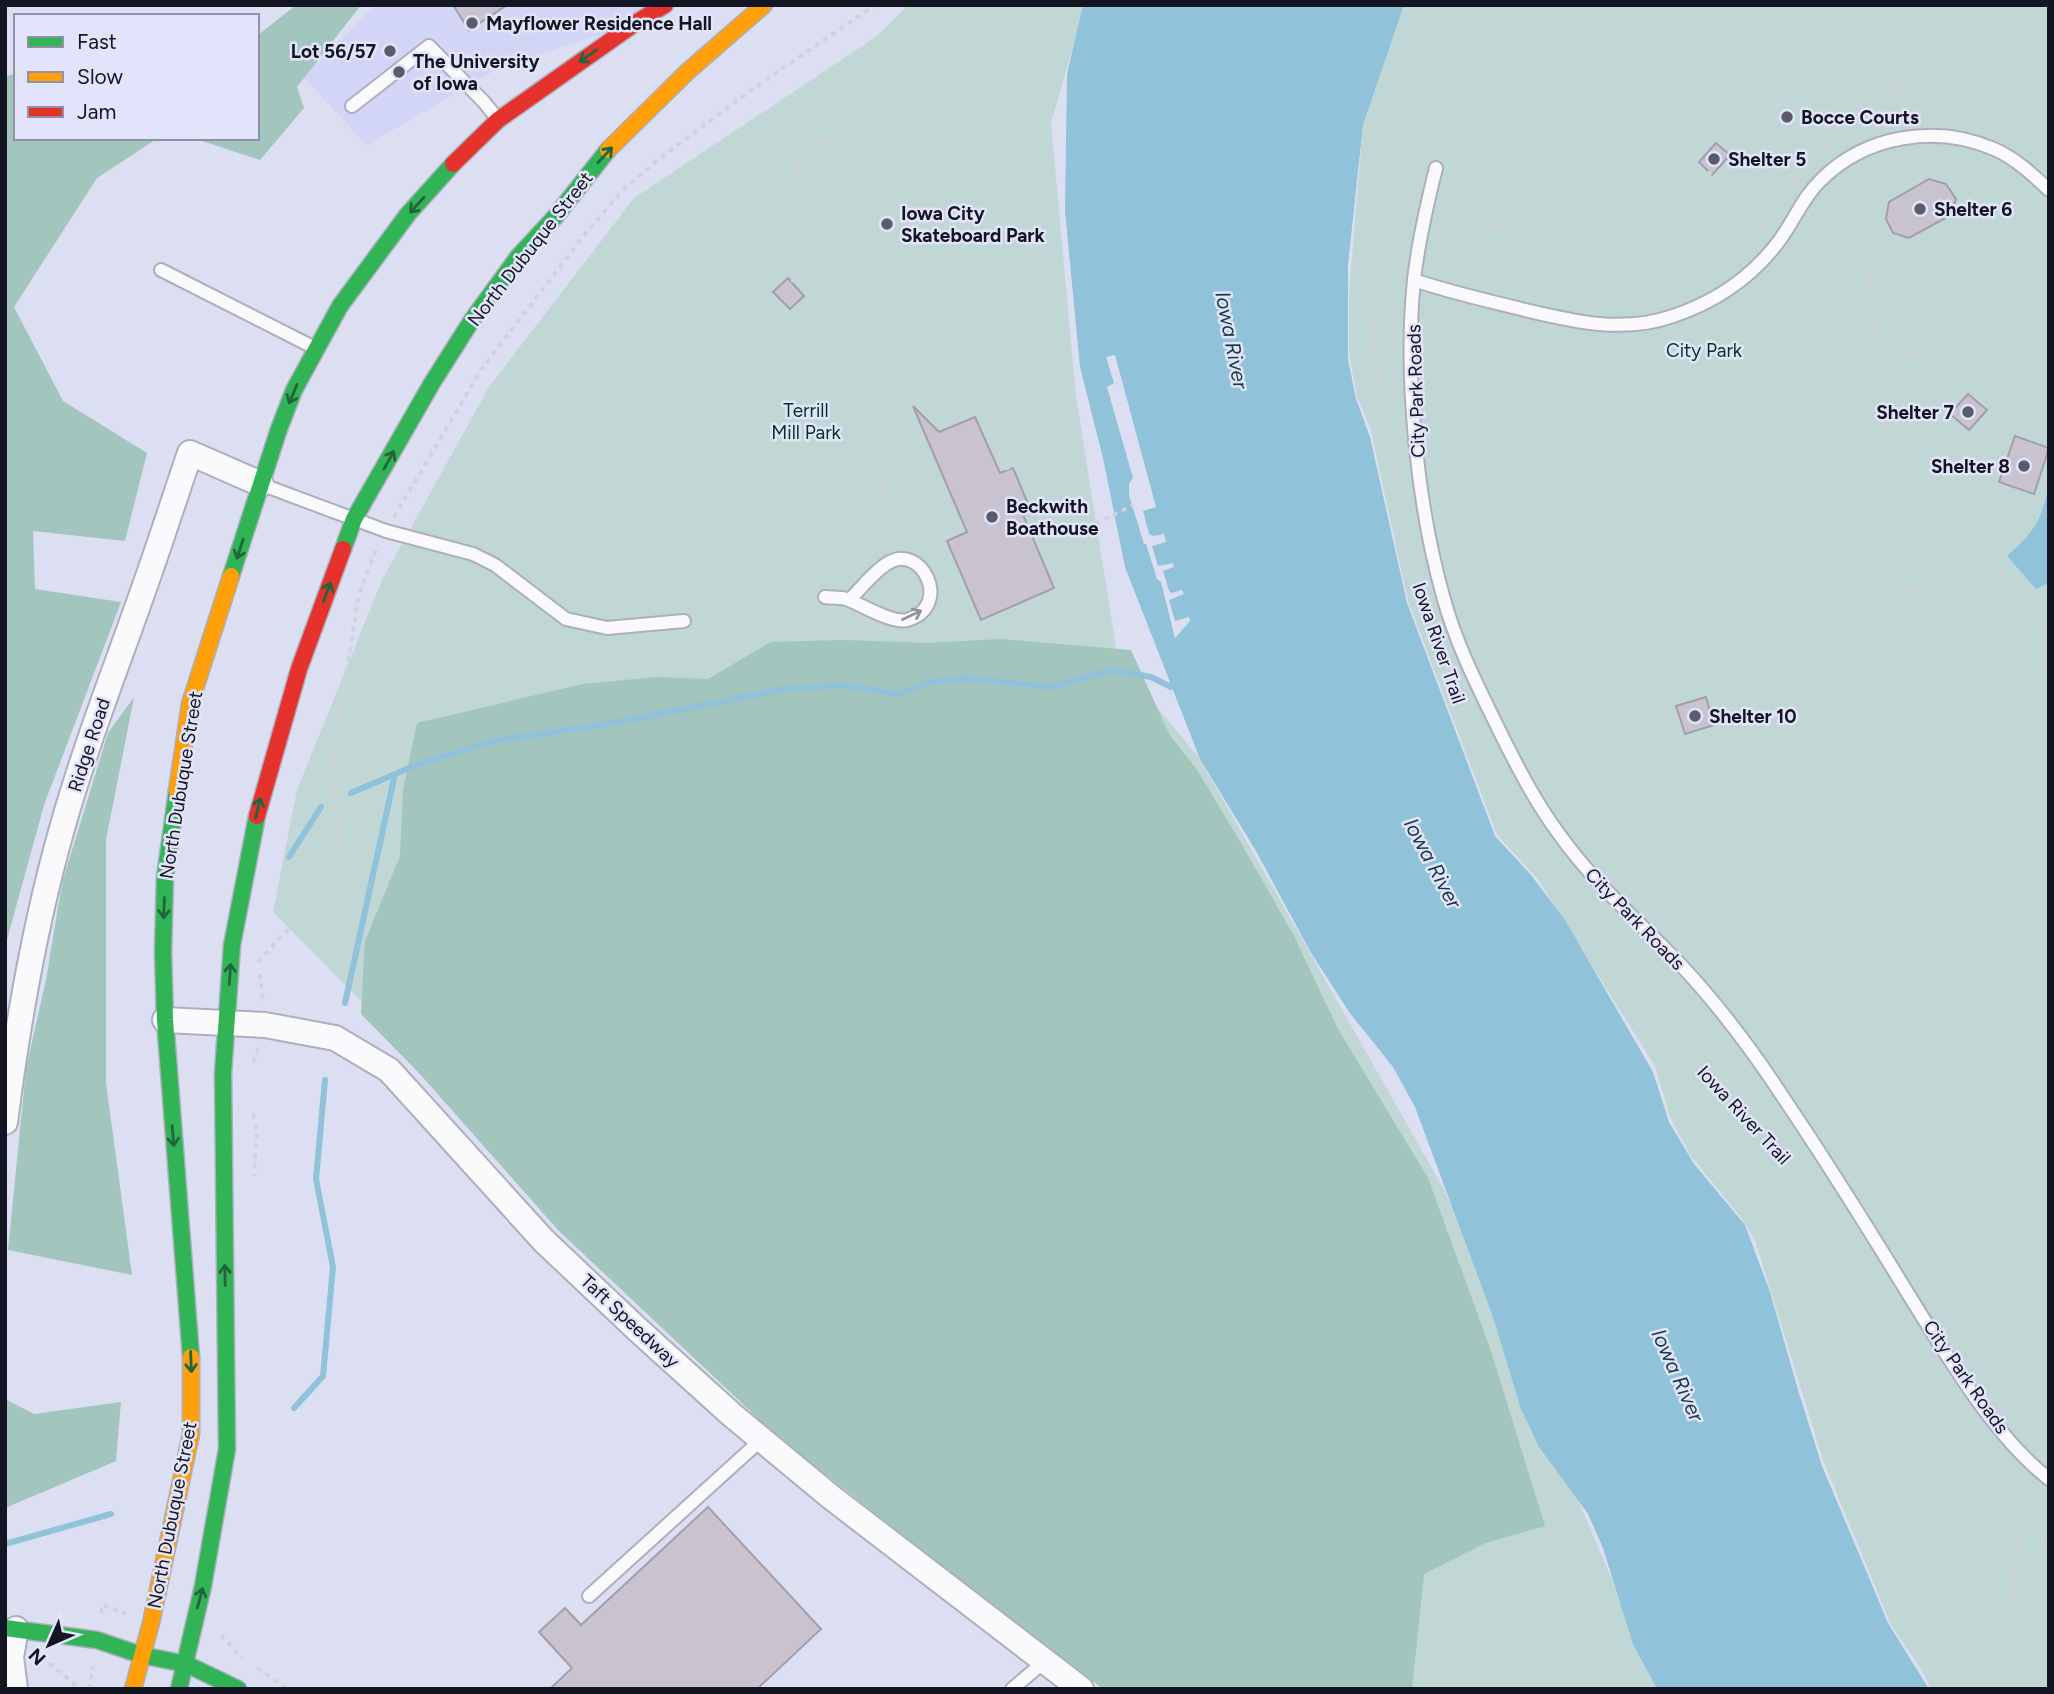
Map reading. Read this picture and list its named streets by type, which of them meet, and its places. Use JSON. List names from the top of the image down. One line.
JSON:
{"streets":{"main road":["North Dubuque Street"],"street":["Ridge Road","Taft Speedway"],"lane":["City Park Roads"],"path":["Iowa River Trail"]},"crossings":[["North Dubuque Street","Ridge Road"],["North Dubuque Street","Taft Speedway"],["City Park Roads","Iowa River Trail"]],"water":["Iowa River"],"parks":["City Park","Terrill Mill Park"],"places":["Mayflower Residence Hall","Lot 56/57","The University of Iowa","Bocce Courts","Shelter 5","Shelter 6","Iowa City Skateboard Park","Shelter 7","Shelter 8","Beckwith Boathouse","Shelter 10"],"legend":["Fast","Slow","Jam"],"north":"bottom left"}
